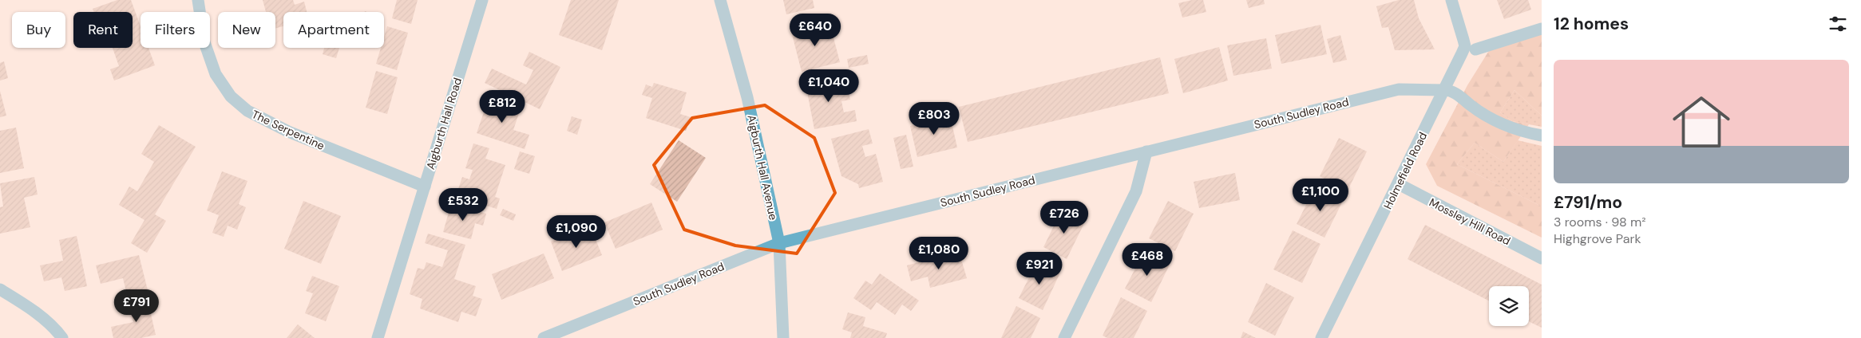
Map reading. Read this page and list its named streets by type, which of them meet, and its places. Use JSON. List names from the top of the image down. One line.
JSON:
{"streets":{"street":["South Sudley Road","Aigburth Hall Road","The Serpentine","Aigburth Hall Avenue","Holmefield Road","Mossley Hill Road"]},"crossings":[["South Sudley Road","Aigburth Hall Avenue"],["South Sudley Road","Holmefield Road"],["Aigburth Hall Road","The Serpentine"],["Holmefield Road","Mossley Hill Road"]],"page":{"heading":"12 homes","chip":["Buy","Rent","Filters","New","Apartment"],"price":["£640","£1,040","£812","£803","£1,100","£532","£726","£1,090","£1,080","£468","£921","£791"],"list":[{"name":"£791/mo","note":"3 rooms · 98 m² · Highgrove Park"}]}}
